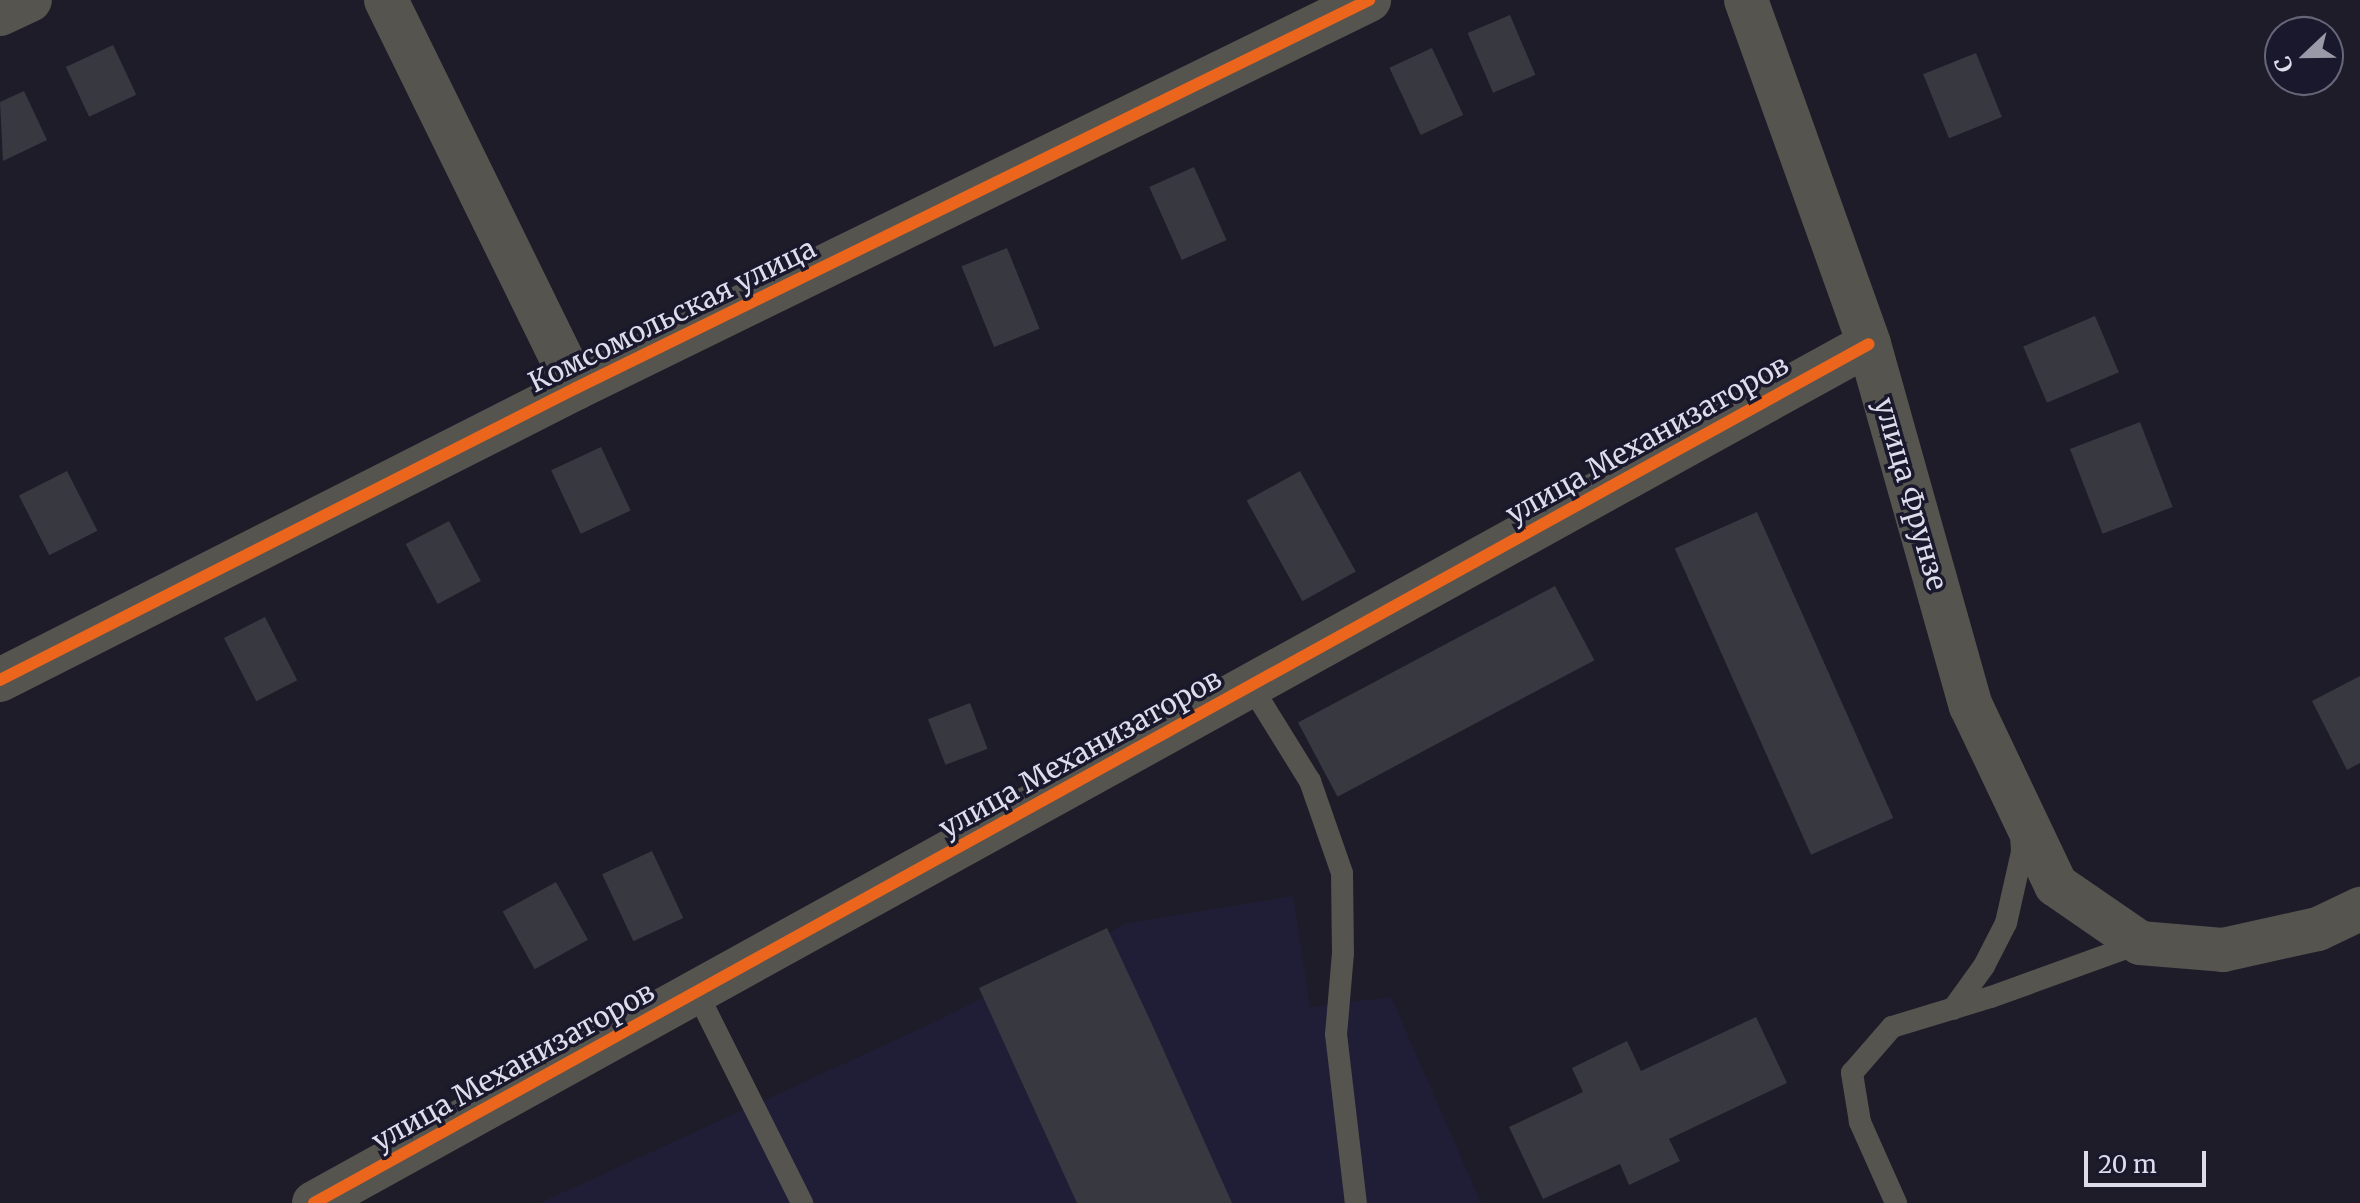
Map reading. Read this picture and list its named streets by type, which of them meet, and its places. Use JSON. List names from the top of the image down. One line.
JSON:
{"streets":{"street":["Комсомольская улица","улица Механизаторов","улица Фрунзе"]},"crossings":[["улица Механизаторов","улица Фрунзе"]],"scale_bar":"20 m","north":"left"}
